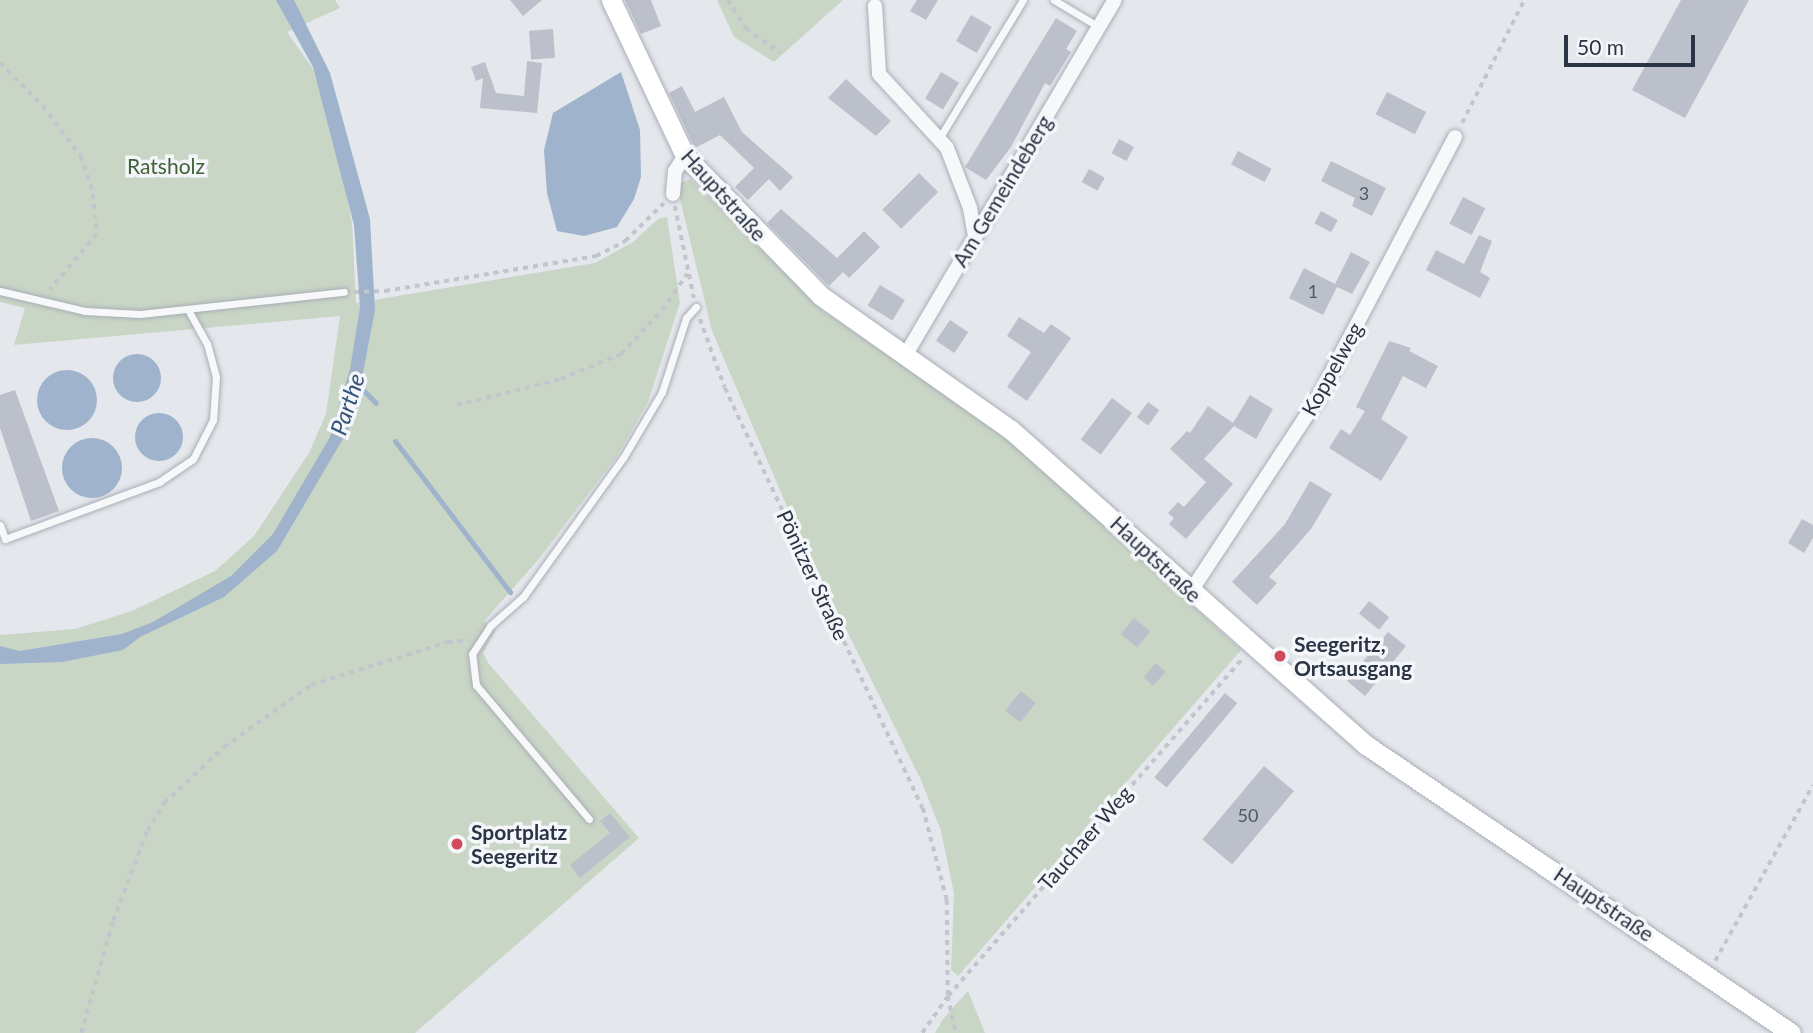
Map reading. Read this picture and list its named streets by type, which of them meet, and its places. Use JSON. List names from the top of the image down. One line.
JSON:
{"streets":{"street":["Am Gemeindeberg","Hauptstraße","Koppelweg"],"path":["Pönitzer Straße","Tauchaer Weg"]},"crossings":[["Am Gemeindeberg","Hauptstraße"],["Hauptstraße","Koppelweg"],["Hauptstraße","Tauchaer Weg"],["Pönitzer Straße","Tauchaer Weg"]],"water":["Parthe"],"parks":["Ratsholz"],"places":["Seegeritz, Ortsausgang","Sportplatz Seegeritz"],"house_numbers":["3","1","50"],"scale_bar":"50 m"}
